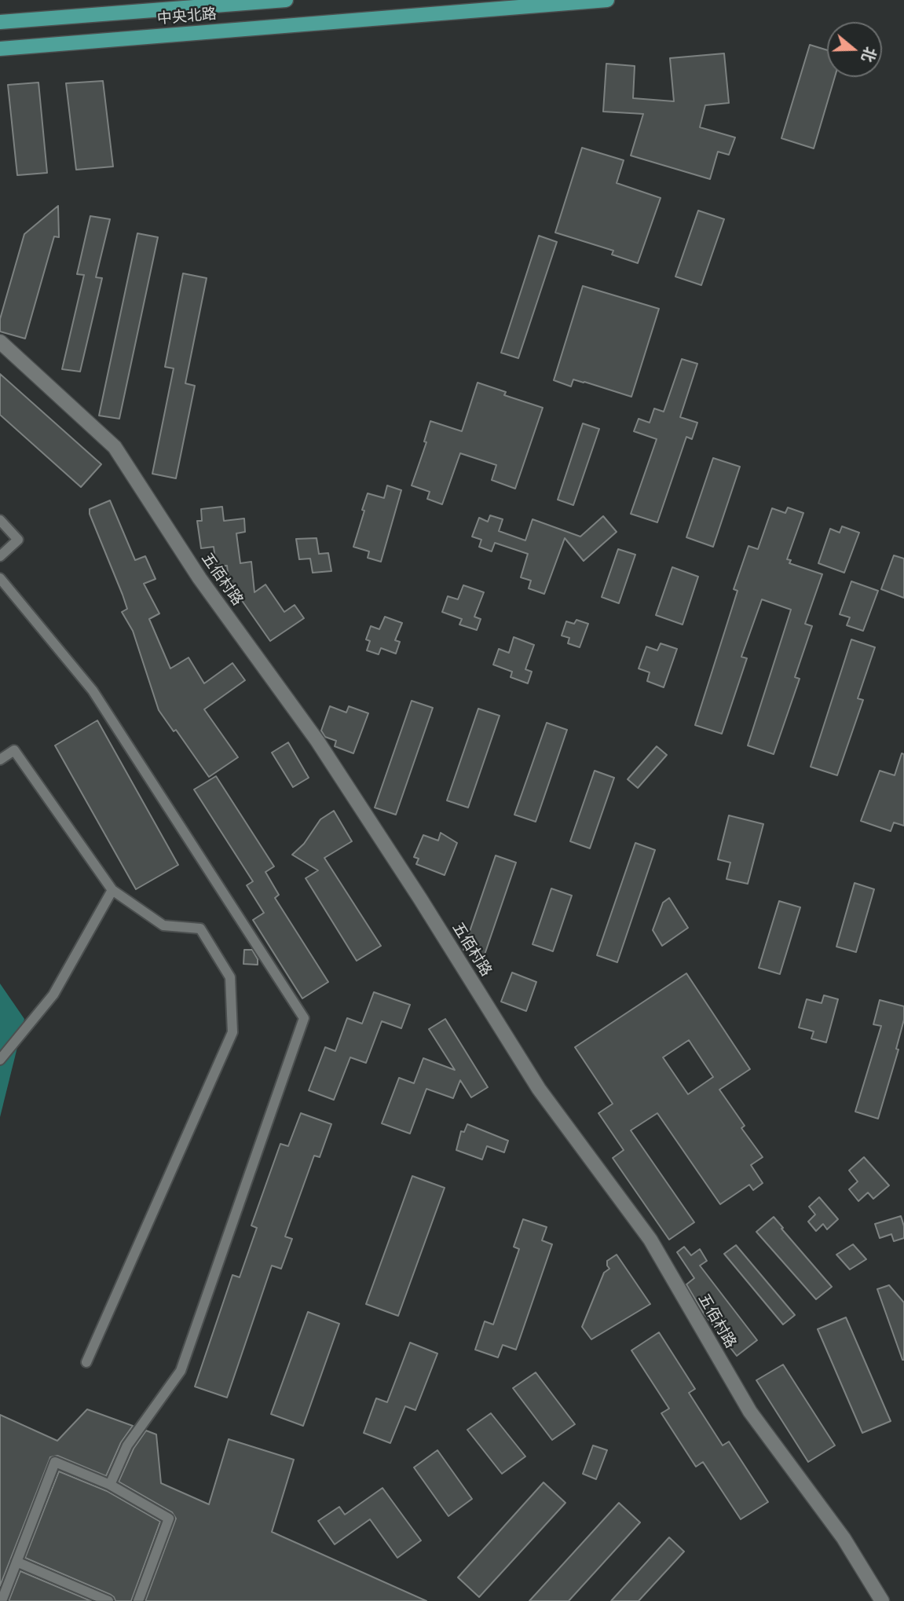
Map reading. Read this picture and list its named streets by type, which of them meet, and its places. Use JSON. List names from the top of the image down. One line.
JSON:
{"streets":{"main road":["中央北路"],"street":["五佰村路"]},"north":"right"}
